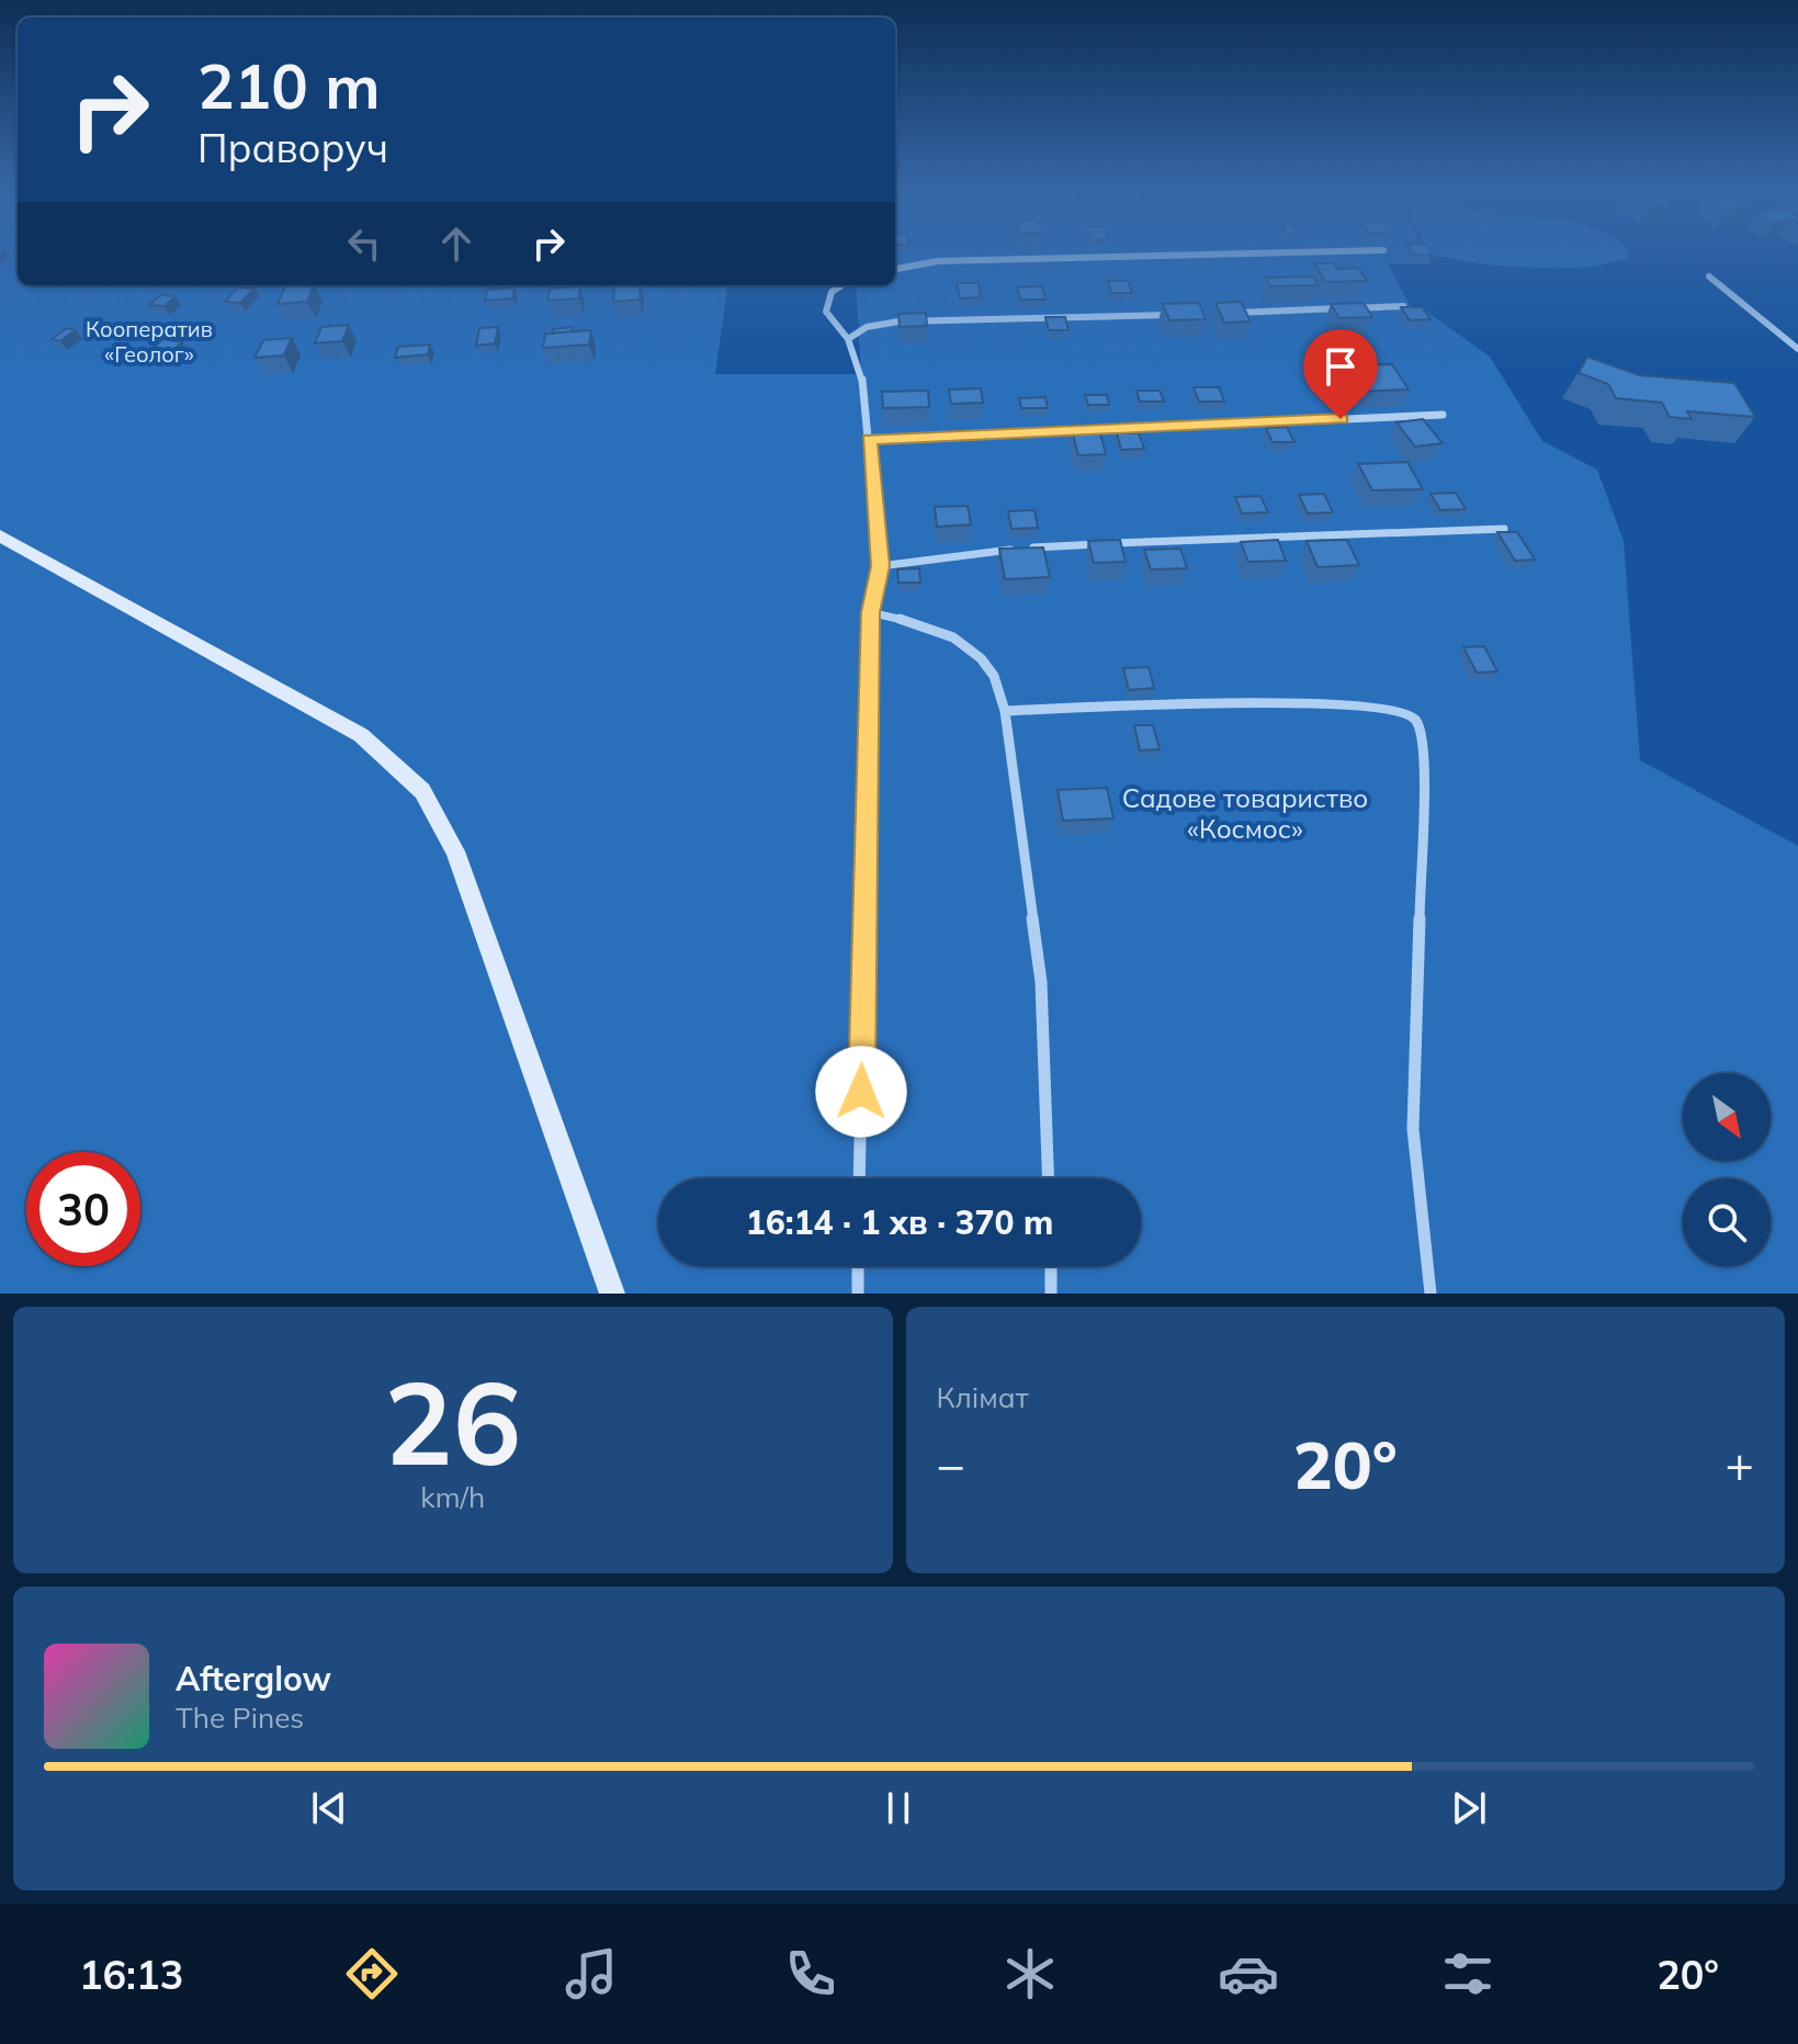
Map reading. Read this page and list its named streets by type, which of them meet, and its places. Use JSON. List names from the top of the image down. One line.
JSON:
{"parks":["Кооператив «Геолог»","Садове товариство «Космос»"],"north":"bottom right","page":{"turn":["210 m","Праворуч"],"limit":"30","trip":"16:14 · 1 хв · 370 m","tile":[["26","km/h"],"Клімат"],"heat":["−","20°","+"],"song":["Afterglow","The Pines"],"tabs":["16:13","20°"]}}
